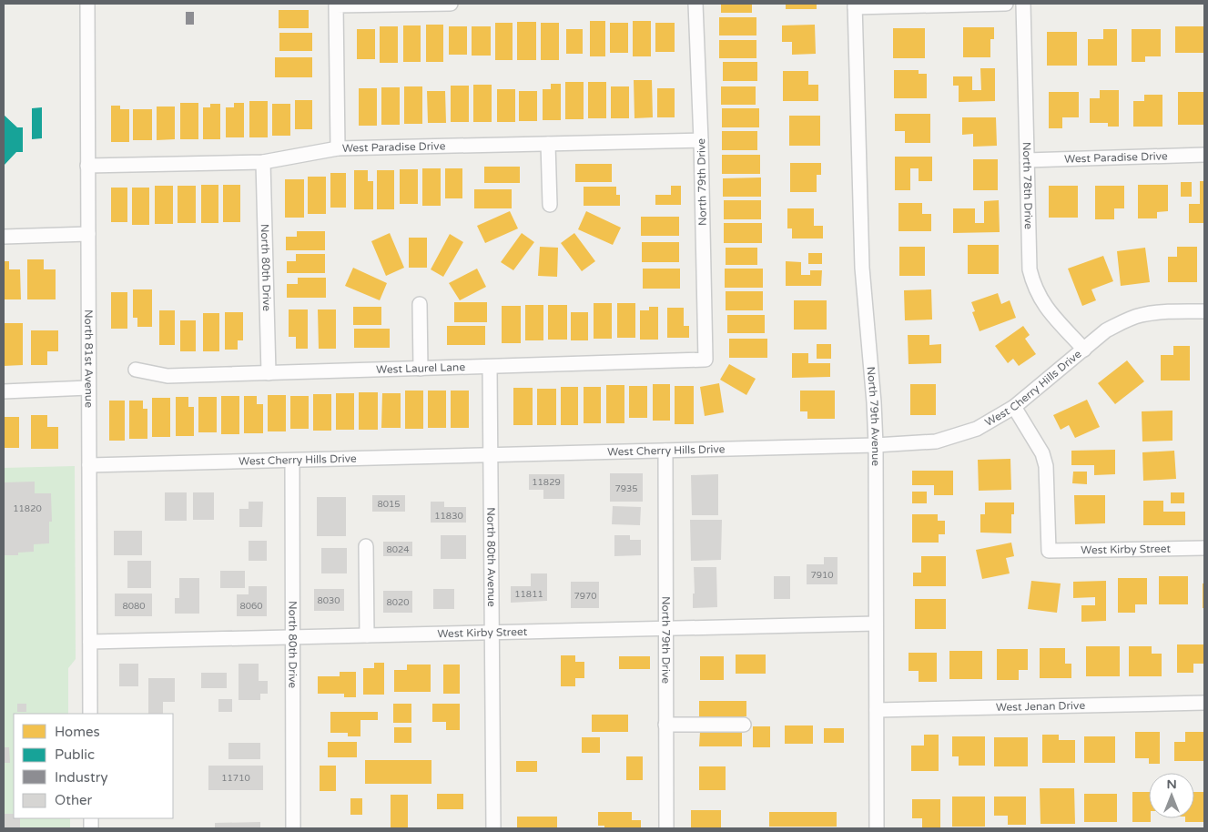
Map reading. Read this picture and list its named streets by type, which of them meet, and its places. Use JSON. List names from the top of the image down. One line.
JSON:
{"streets":{"street":["West Paradise Drive","North 79th Drive","North 78th Drive","North 80th Drive","North 81st Avenue","West Laurel Lane","West Cherry Hills Drive","North 79th Avenue","West Kirby Street","North 80th Avenue","West Jenan Drive"]},"crossings":[["West Paradise Drive","North 79th Drive"],["West Paradise Drive","North 78th Drive"],["West Paradise Drive","North 80th Drive"],["West Paradise Drive","North 81st Avenue"],["North 79th Drive","West Laurel Lane"],["North 79th Drive","West Cherry Hills Drive"],["North 79th Drive","West Kirby Street"],["North 78th Drive","West Cherry Hills Drive"],["North 80th Drive","West Laurel Lane"],["North 80th Drive","West Cherry Hills Drive"],["North 80th Drive","West Kirby Street"],["North 81st Avenue","West Cherry Hills Drive"],["North 81st Avenue","West Kirby Street"],["West Laurel Lane","North 80th Avenue"],["West Cherry Hills Drive","North 79th Avenue"],["West Cherry Hills Drive","West Kirby Street"],["West Cherry Hills Drive","North 80th Avenue"],["North 79th Avenue","West Kirby Street"],["North 79th Avenue","West Jenan Drive"],["West Kirby Street","North 80th Avenue"]],"house_numbers":["11829","7935","8015","11820","11830","8024","7910","11811","7970","8030","8020","8080","8060","11710"],"legend":["Homes","Public","Industry","Other"],"north":"top"}
